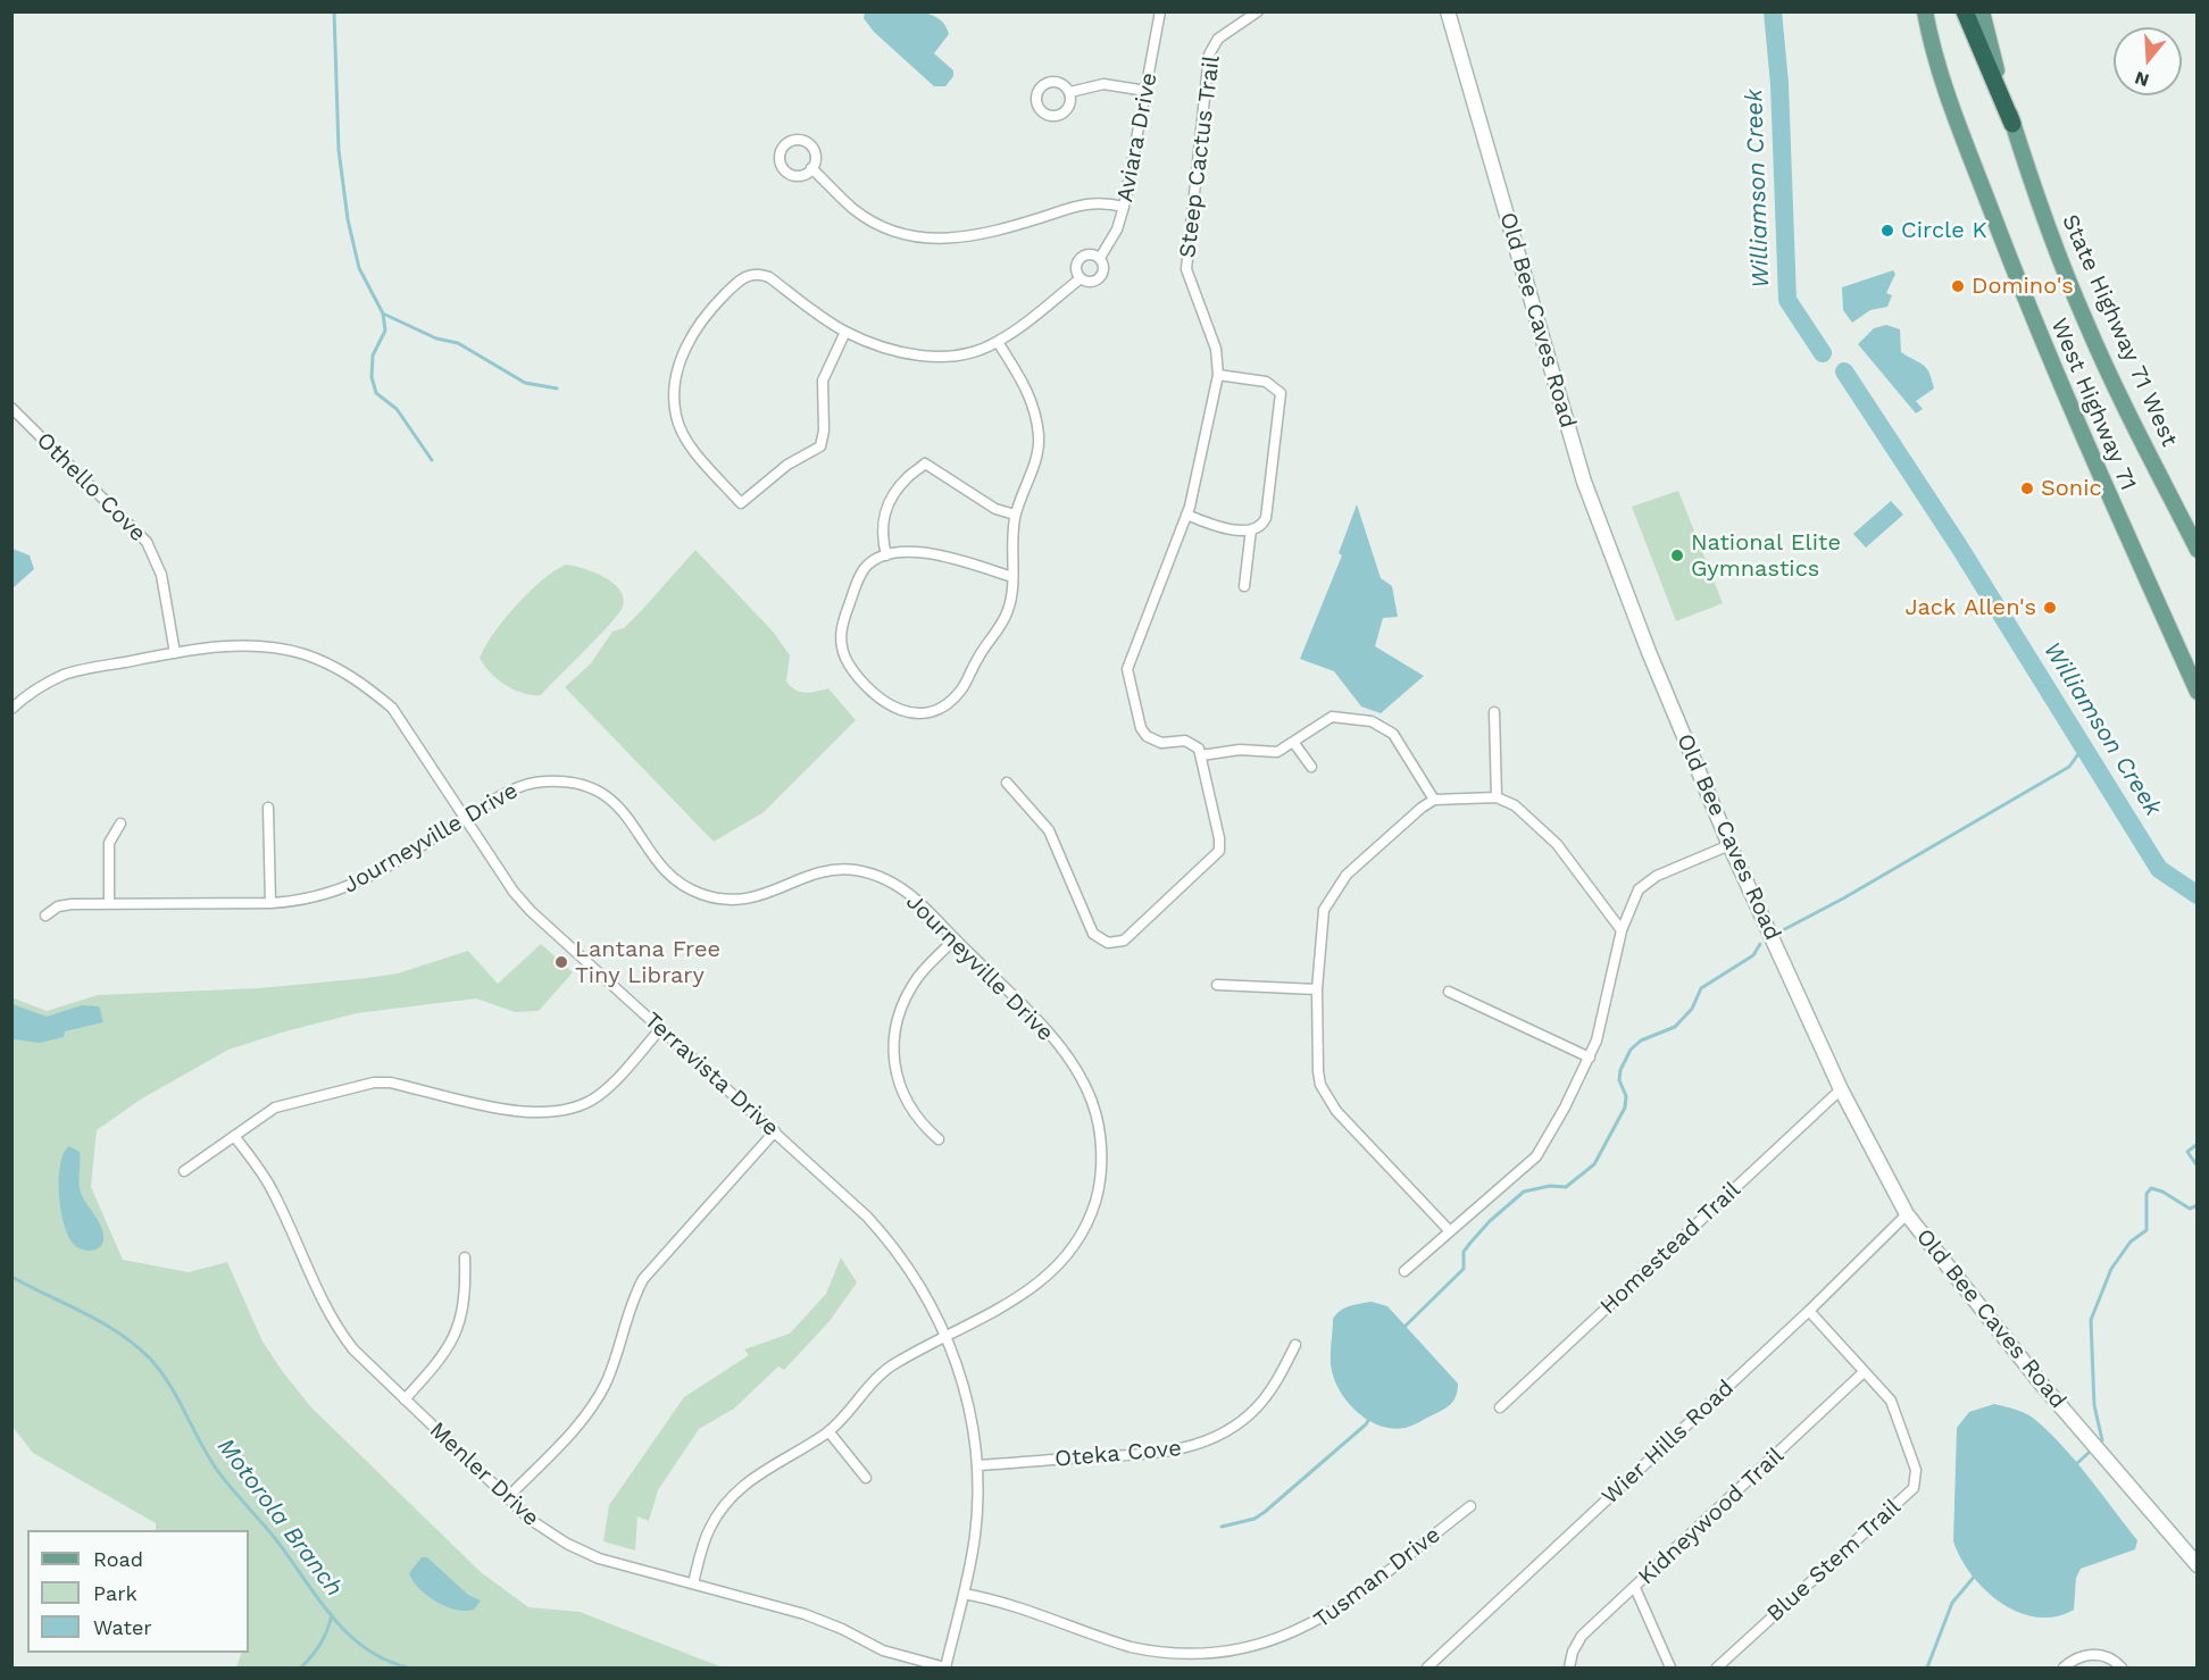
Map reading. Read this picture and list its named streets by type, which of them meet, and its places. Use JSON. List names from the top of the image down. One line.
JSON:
{"streets":{"main road":["State Highway 71 West","West Highway 71"],"street":["Aviara Drive","Steep Cactus Trail","Old Bee Caves Road","Othello Cove","Journeyville Drive","Terravista Drive","Homestead Trail","Wier Hills Road","Oteka Cove","Menler Drive","Kidneywood Trail","Blue Stem Trail","Tusman Drive"]},"crossings":[["Old Bee Caves Road","Homestead Trail"],["Old Bee Caves Road","Wier Hills Road"],["Othello Cove","Terravista Drive"],["Journeyville Drive","Terravista Drive"],["Journeyville Drive","Menler Drive"],["Terravista Drive","Oteka Cove"],["Terravista Drive","Menler Drive"],["Terravista Drive","Tusman Drive"],["Wier Hills Road","Blue Stem Trail"],["Kidneywood Trail","Blue Stem Trail"]],"water":["Williamson Creek","Motorola Branch"],"places":["Circle K","Domino's","Sonic","National Elite Gymnastics","Jack Allen's","Lantana Free Tiny Library"],"legend":["Road","Park","Water"],"north":"bottom"}
